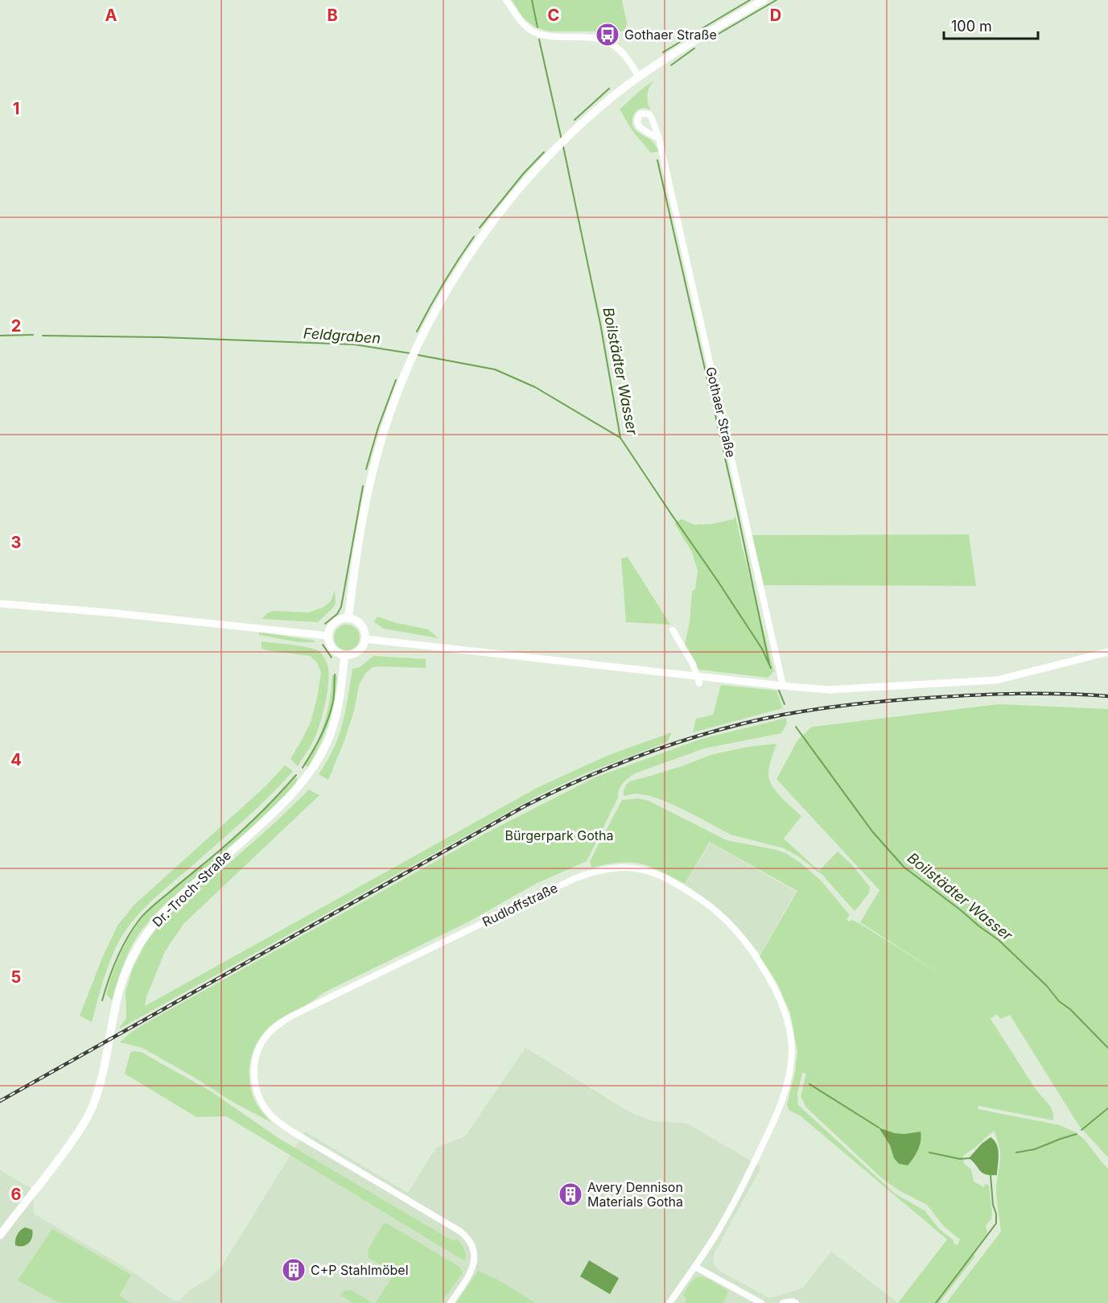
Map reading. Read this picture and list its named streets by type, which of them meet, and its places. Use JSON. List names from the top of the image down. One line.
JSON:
{"streets":{"main road":["Dr.-Troch-Straße"],"street":["Gothaer Straße","Rudloffstraße"]},"water":["Feldgraben","Boilstädter Wasser"],"parks":["Bürgerpark Gotha"],"places":{"bus stop":["Gothaer Straße"],"building":["Avery Dennison Materials Gotha","C+P Stahlmöbel"]},"scale_bar":"100 m","grid":{"columns":["A","B","C","D"],"rows":["1","2","3","4","5","6"]}}
